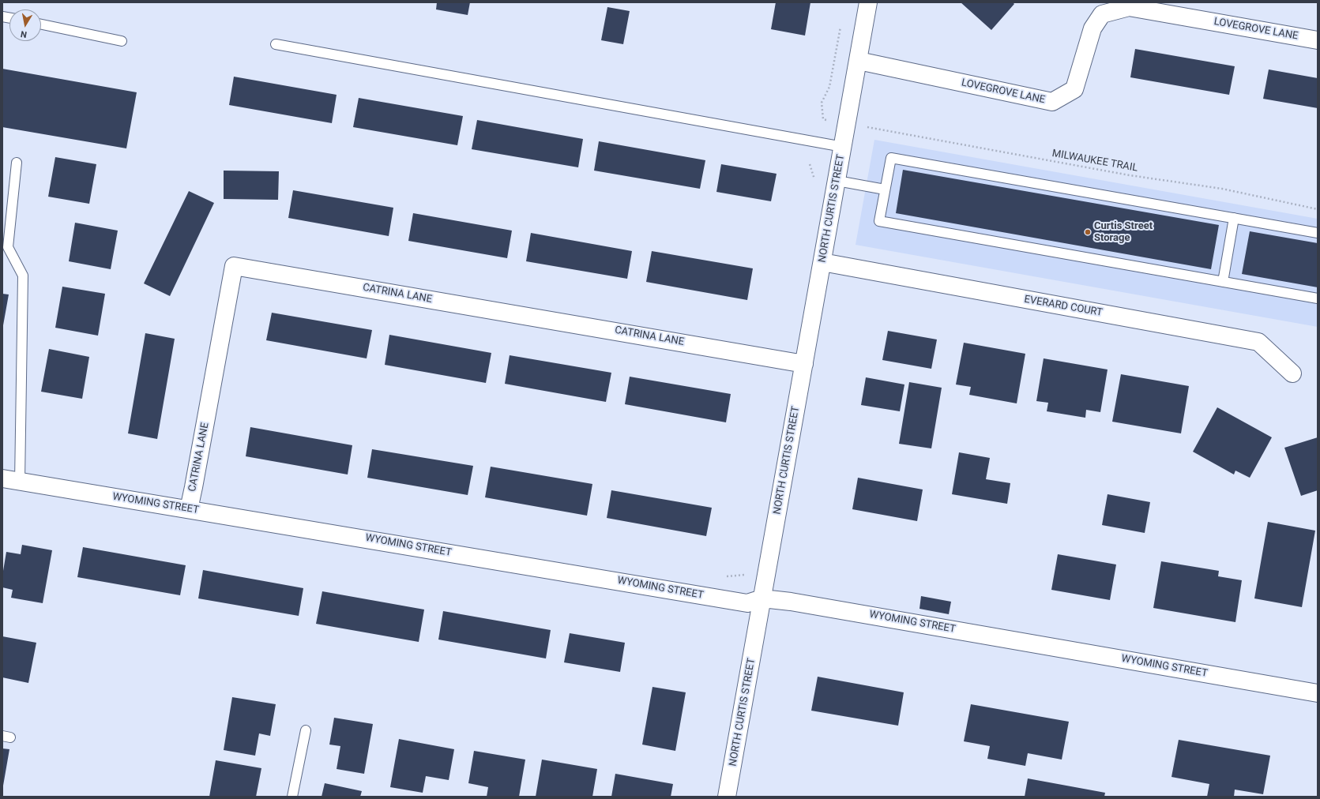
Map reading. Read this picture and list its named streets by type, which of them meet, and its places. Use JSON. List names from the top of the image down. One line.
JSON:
{"streets":{"street":["LOVEGROVE LANE","NORTH CURTIS STREET","CATRINA LANE","EVERARD COURT","WYOMING STREET"],"path":["MILWAUKEE TRAIL"]},"crossings":[["LOVEGROVE LANE","NORTH CURTIS STREET"],["NORTH CURTIS STREET","CATRINA LANE"],["NORTH CURTIS STREET","EVERARD COURT"],["NORTH CURTIS STREET","WYOMING STREET"],["CATRINA LANE","WYOMING STREET"]],"places":["Curtis Street Storage"],"north":"bottom"}
